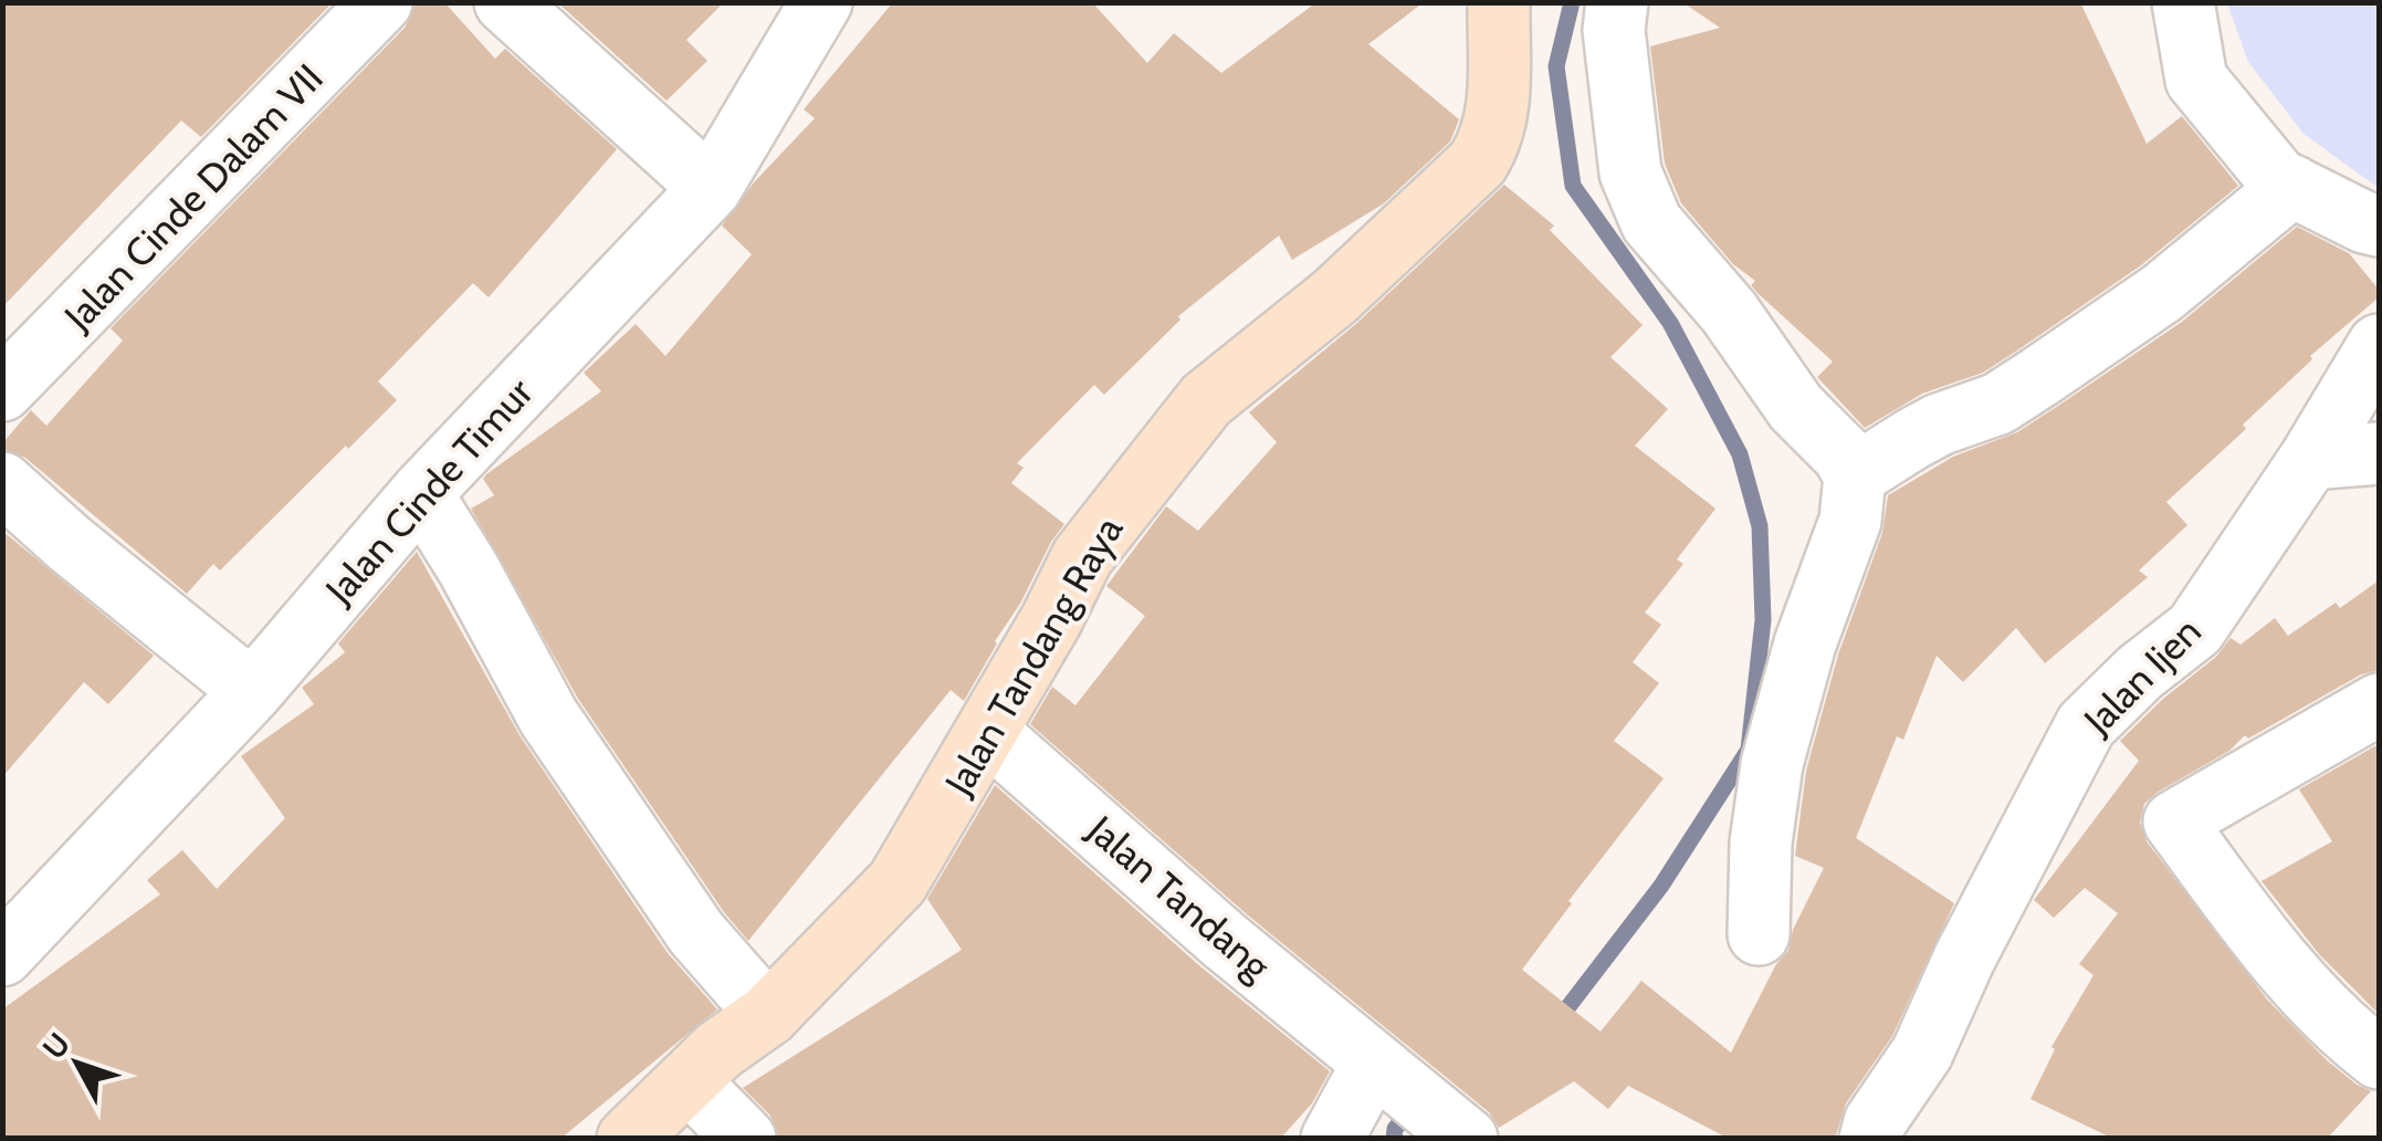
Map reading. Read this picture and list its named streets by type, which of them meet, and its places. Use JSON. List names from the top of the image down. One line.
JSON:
{"streets":{"street":["Jalan Cinde Dalam VII","Jalan Cinde Timur","Jalan Tandang Raya","Jalan Ijen","Jalan Tandang"]},"crossings":[["Jalan Tandang Raya","Jalan Tandang"]],"north":"top left"}
